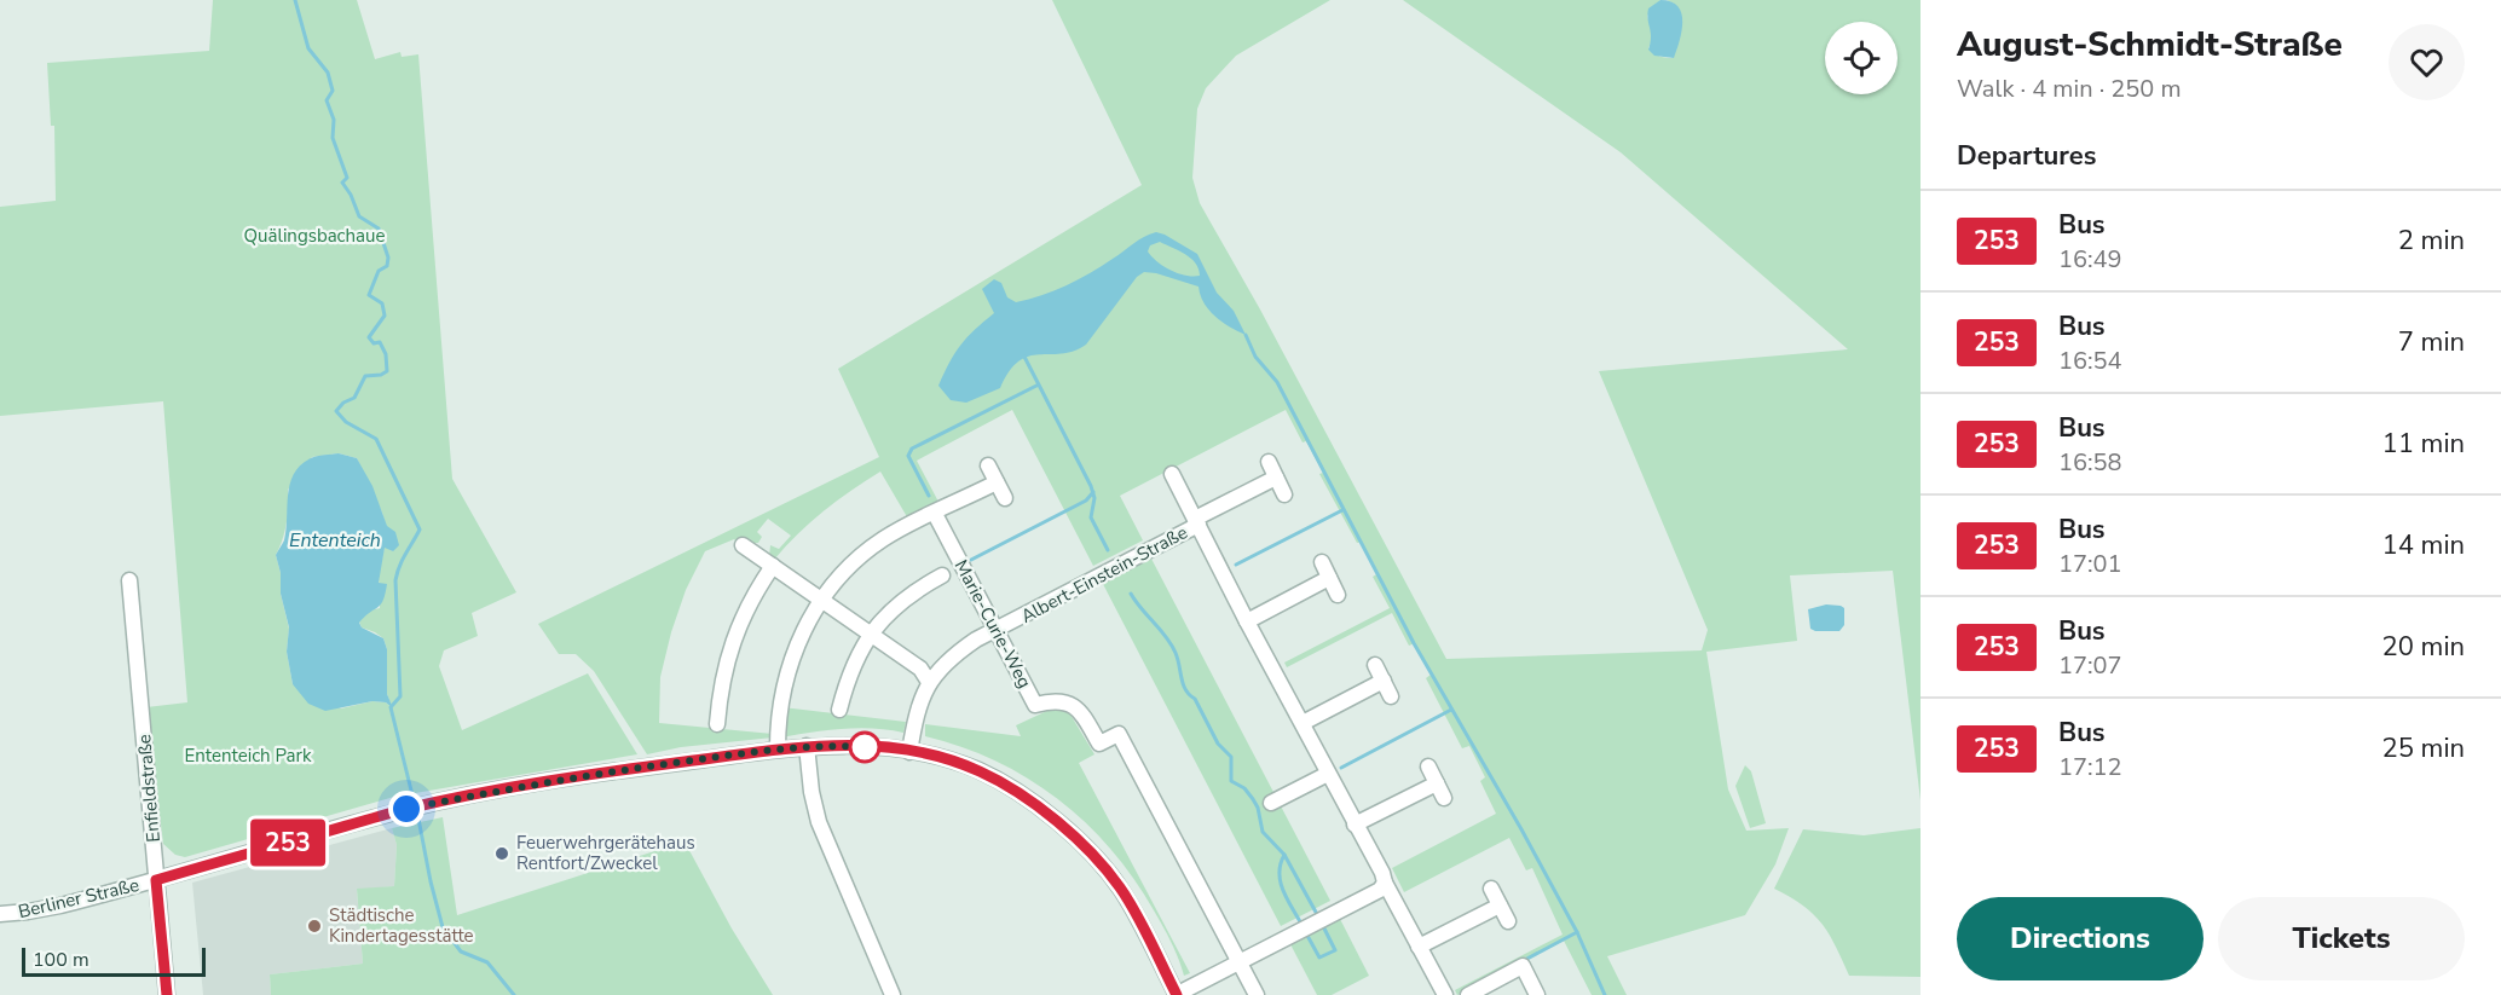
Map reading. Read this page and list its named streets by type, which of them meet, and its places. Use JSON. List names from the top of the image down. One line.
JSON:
{"streets":{"street":["Albert-Einstein-Straße","Marie-Curie-Weg","Enfieldstraße","Berliner Straße"]},"crossings":[["Albert-Einstein-Straße","Marie-Curie-Weg"],["Albert-Einstein-Straße","Berliner Straße"],["Enfieldstraße","Berliner Straße"]],"water":["Ententeich"],"parks":["Quälingsbachaue","Ententeich Park"],"places":["Feuerwehrgerätehaus Rentfort/Zweckel","Städtische Kindertagesstätte"],"lines":["bus line 253"],"scale_bar":"100 m","page":{"on_map":"253","heading":[["August-Schmidt-Straße","Walk · 4 min · 250 m"],"Departures"],"list":[{"mark":"253","name":"Bus","note":"16:49","value":"2 min"},{"mark":"253","name":"Bus","note":"16:54","value":"7 min"},{"mark":"253","name":"Bus","note":"16:58","value":"11 min"},{"mark":"253","name":"Bus","note":"17:01","value":"14 min"},{"mark":"253","name":"Bus","note":"17:07","value":"20 min"},{"mark":"253","name":"Bus","note":"17:12","value":"25 min"}],"buttons":["Directions","Tickets"],"scale":"100 m"}}
